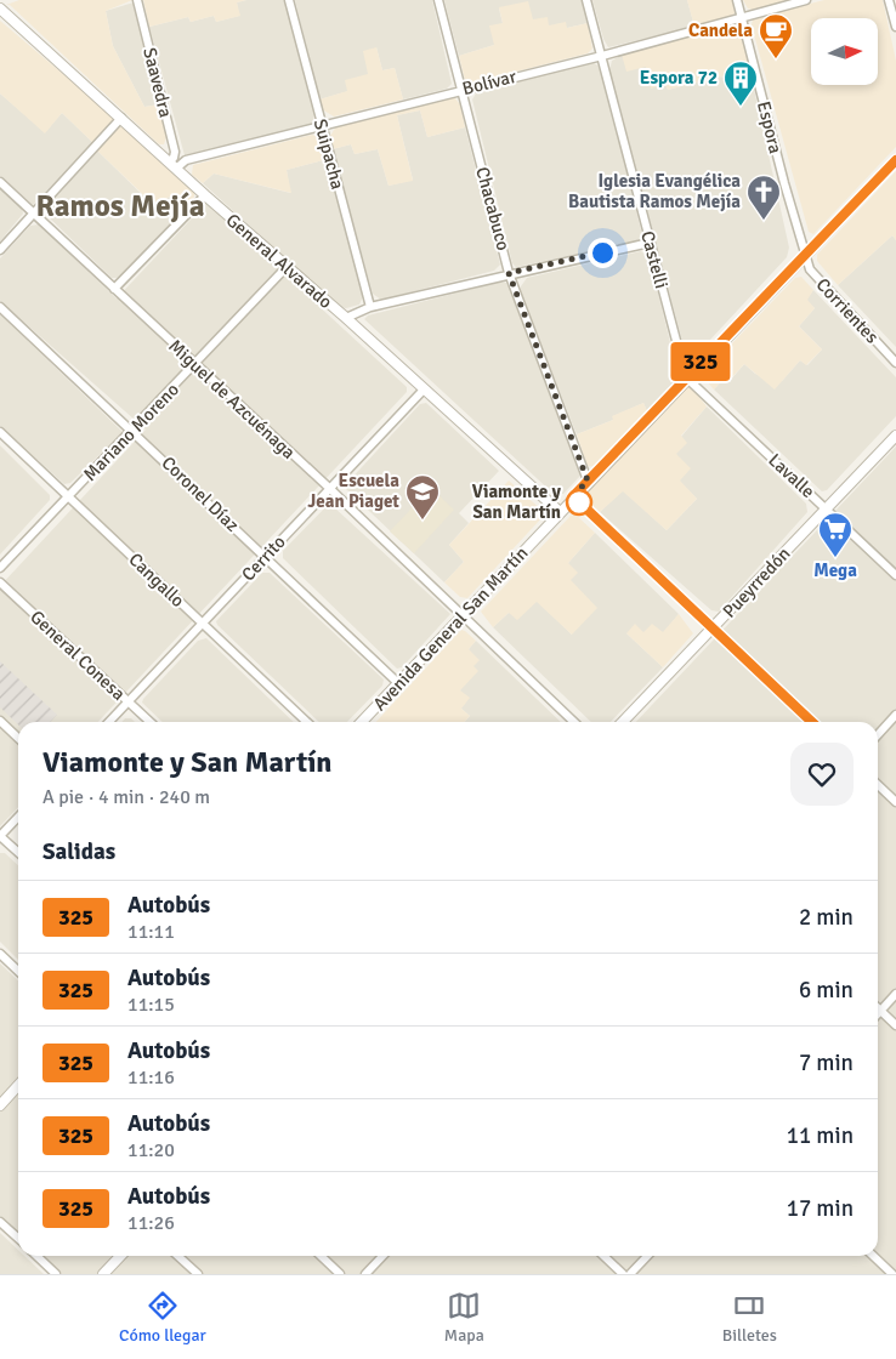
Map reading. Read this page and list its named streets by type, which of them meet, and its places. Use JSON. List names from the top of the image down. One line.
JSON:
{"streets":{"street":["Saavedra","Bolívar","Espora","Suipacha","Chacabuco","Castelli","General Alvarado","Corrientes","Miguel de Azcuénaga","Mariano Moreno","Lavalle","Coronel Díaz","Cerrito","Cangallo","Pueyrredón","Avenida General San Martín","General Conesa"]},"crossings":[["Saavedra","Bolívar"],["Saavedra","General Alvarado"],["Bolívar","Espora"],["Bolívar","Suipacha"],["Bolívar","Chacabuco"],["Bolívar","Castelli"],["Bolívar","General Alvarado"],["Espora","Corrientes"],["Espora","Avenida General San Martín"],["Chacabuco","Avenida General San Martín"],["Castelli","Lavalle"],["Castelli","Avenida General San Martín"],["General Alvarado","Mariano Moreno"],["General Alvarado","Cerrito"],["General Alvarado","Avenida General San Martín"],["Corrientes","Avenida General San Martín"],["Miguel de Azcuénaga","Mariano Moreno"],["Miguel de Azcuénaga","Cerrito"],["Miguel de Azcuénaga","Avenida General San Martín"],["Mariano Moreno","Coronel Díaz"],["Mariano Moreno","Cangallo"],["Lavalle","Pueyrredón"],["Lavalle","Avenida General San Martín"],["Coronel Díaz","Cerrito"],["Coronel Díaz","Avenida General San Martín"],["Cerrito","Cangallo"],["Cerrito","General Conesa"]],"districts":["Ramos Mejía"],"places":{"cafe":["Candela"],"building":["Espora 72"],"church":["Iglesia Evangélica Bautista Ramos Mejía"],"other":["Viamonte y San Martín"],"school or university":["Escuela Jean Piaget"],"supermarket":["Mega"]},"lines":["bus line 325"],"north":"right","page":{"on_map":"325","heading":[["Viamonte y San Martín","A pie · 4 min · 240 m"],"Salidas"],"list":[{"mark":"325","name":"Autobús","note":"11:11","value":"2 min"},{"mark":"325","name":"Autobús","note":"11:15","value":"6 min"},{"mark":"325","name":"Autobús","note":"11:16","value":"7 min"},{"mark":"325","name":"Autobús","note":"11:20","value":"11 min"},{"mark":"325","name":"Autobús","note":"11:26","value":"17 min"}],"tabs":["Cómo llegar","Mapa","Billetes"]}}
